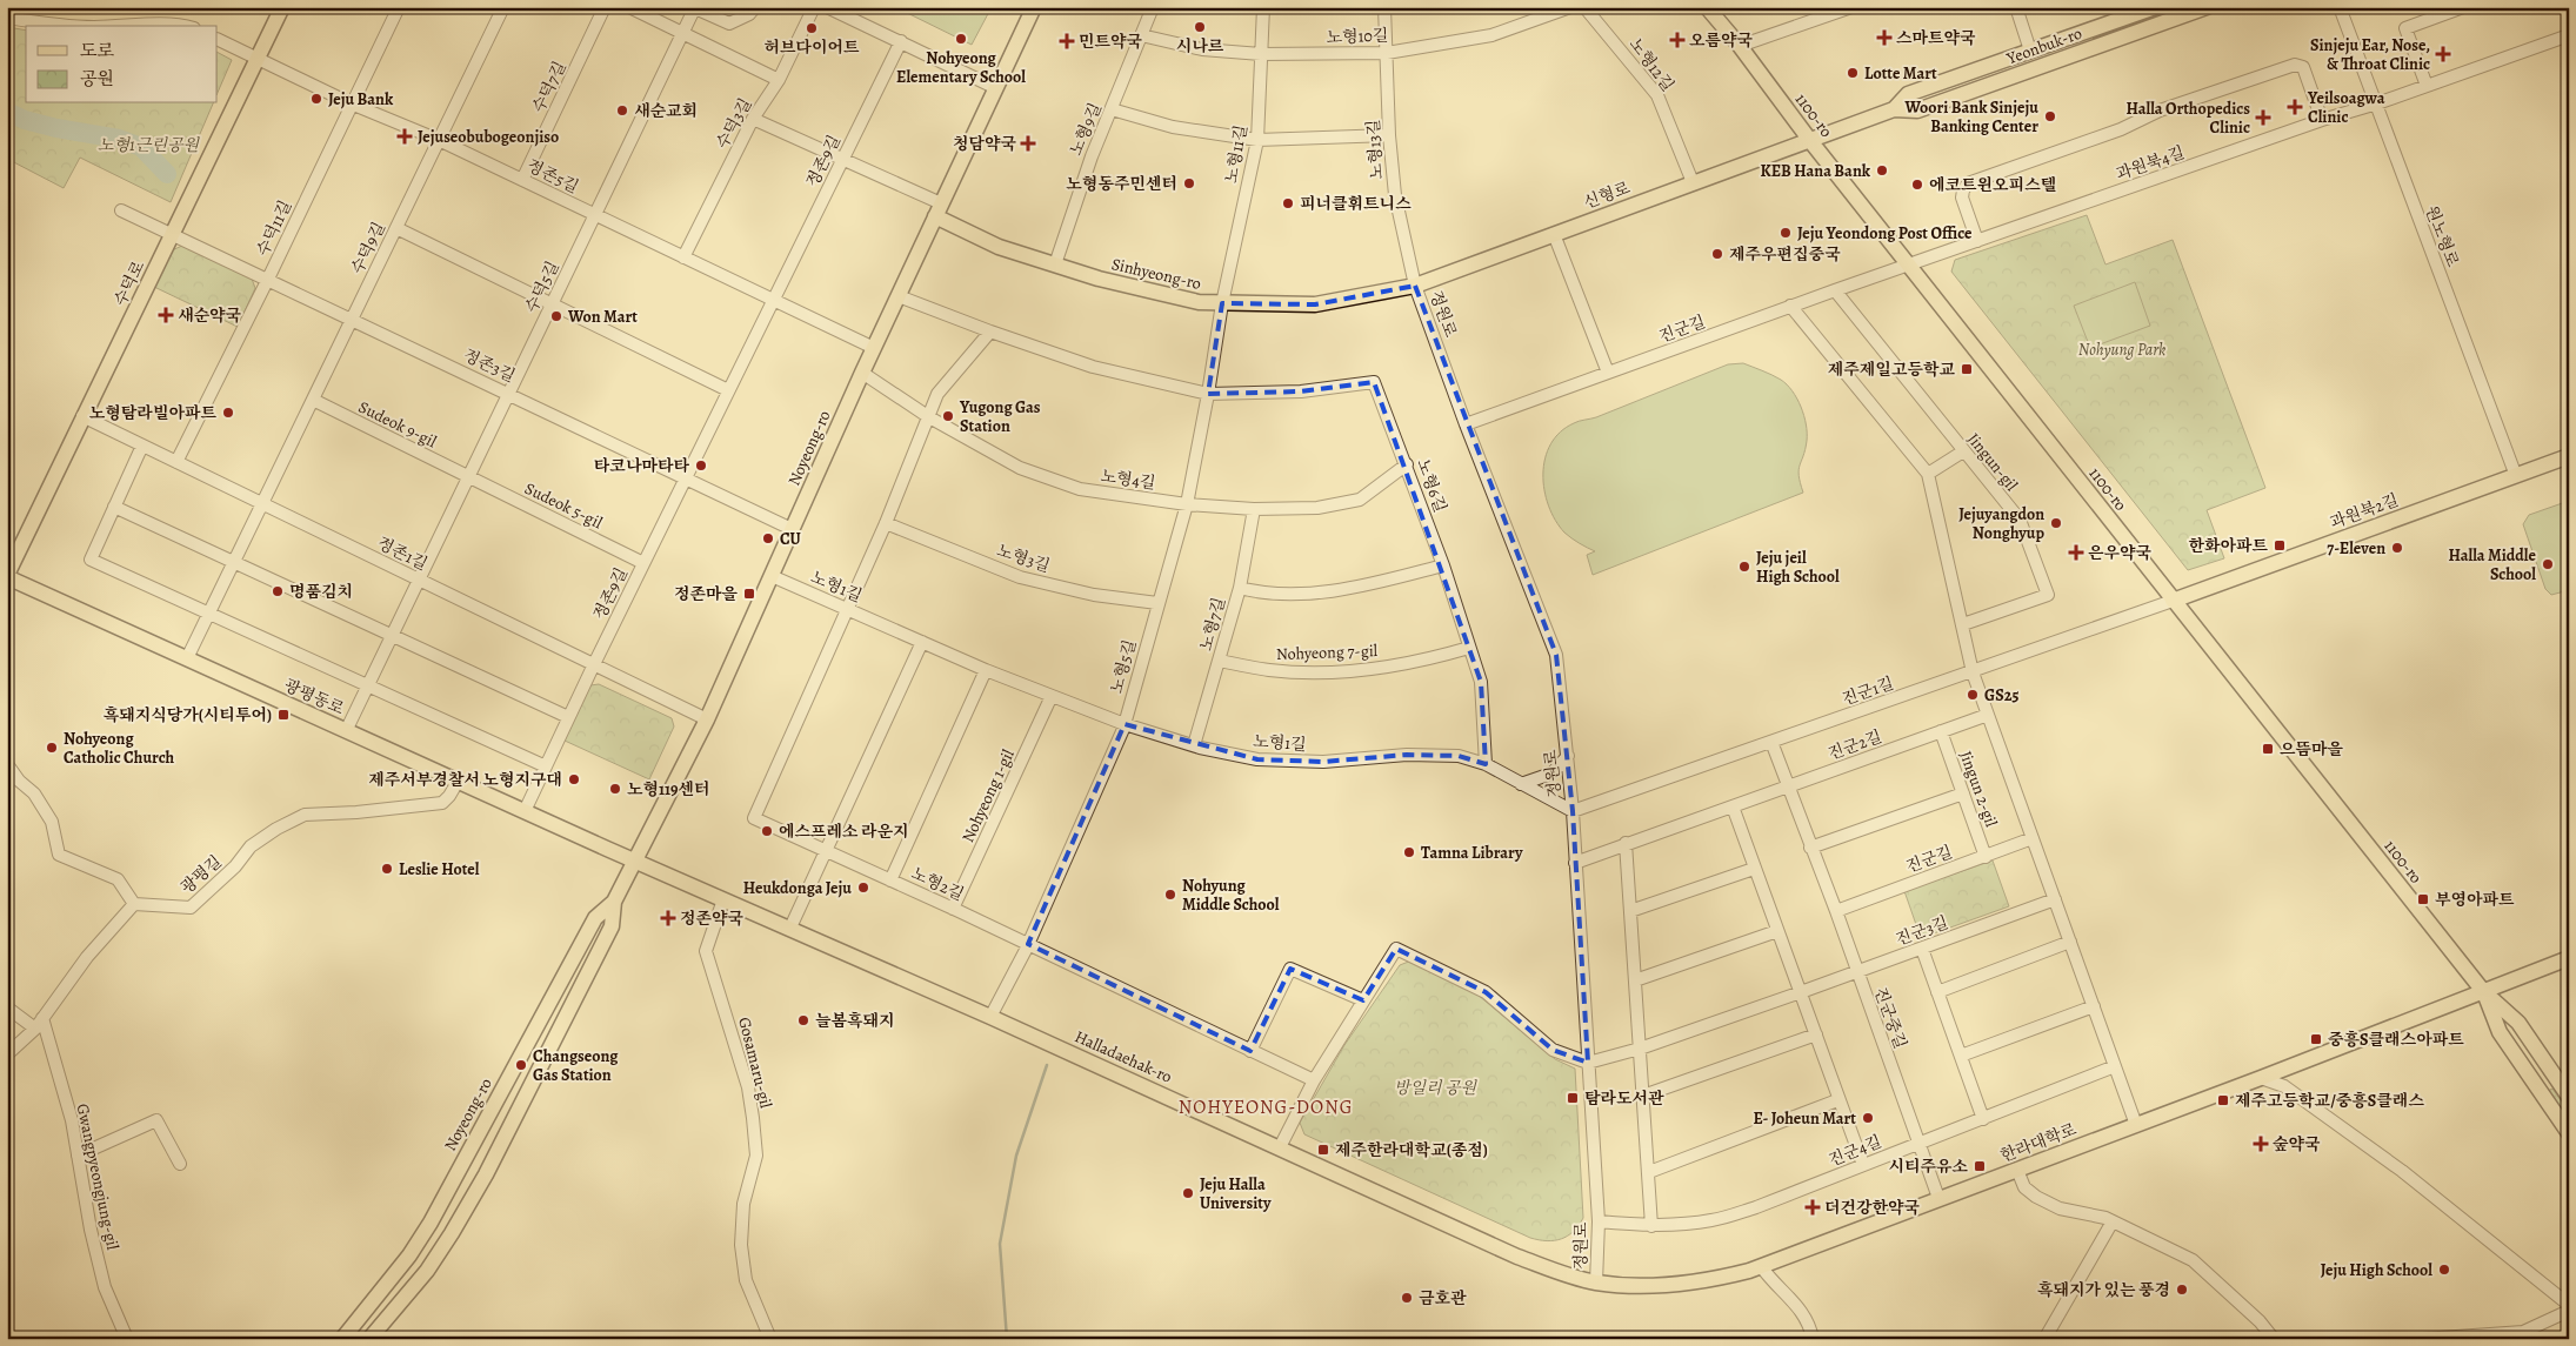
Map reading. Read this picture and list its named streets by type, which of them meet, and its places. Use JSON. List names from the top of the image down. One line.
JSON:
{"streets":{"main road":["Yeonbuk-ro","1100-ro","신형로","Sinhyeong-ro","수덕로","Noyeong-ro","과원북2길","광평동로","Halladaehak-ro","한라대학로"],"street":["노형10길","노형12길","수덕7길","수덕3길","노형9길","노형13길","노형11길","정존9길","과원북4길","정존5길","수덕11길","원노형로","수덕9길","수덕5길","정원로","진군길","정존3길","Sudeok 9-gil","Jingun-gil","노형4길","노형6길","Sudeok 5-gil","정존1길","노형3길","노형1길","노형7길","Nohyeong 7-gil","노형5길","진군1길","진군2길","Jingun 2-gil","Nohyeong 1-gil","광평길","노형2길","진군3길","진군중길","Gosamaru-gil","진군4길","Gwangpyeongjung-gil"]},"crossings":[["노형10길","노형9길"],["노형10길","노형13길"],["노형10길","노형11길"],["Yeonbuk-ro","1100-ro"],["Yeonbuk-ro","신형로"],["노형12길","신형로"],["수덕7길","정존5길"],["1100-ro","과원북4길"],["1100-ro","신형로"],["1100-ro","진군길"],["1100-ro","과원북2길"],["1100-ro","진군1길"],["1100-ro","한라대학로"],["수덕3길","정존5길"],["노형9길","Sinhyeong-ro"],["노형13길","신형로"],["노형13길","Sinhyeong-ro"],["노형13길","정원로"],["노형11길","Sinhyeong-ro"],["노형11길","노형5길"],["정존9길","정존5길"],["정존9길","정존3길"],["정존9길","Sudeok 5-gil"],["정존9길","정존1길"],["정존9길","광평동로"],["과원북4길","원노형로"],["과원북4길","진군길"],["정존5길","수덕11길"],["정존5길","수덕9길"],["정존5길","수덕로"],["정존5길","수덕5길"],["정존5길","Noyeong-ro"],["신형로","Sinhyeong-ro"],["신형로","정원로"],["수덕11길","정존3길"],["수덕11길","정존1길"],["원노형로","과원북2길"],["수덕9길","정존3길"],["수덕9길","Sudeok 9-gil"],["수덕9길","정존1길"],["Sinhyeong-ro","정원로"],["Sinhyeong-ro","Noyeong-ro"],["Sinhyeong-ro","노형5길"],["수덕로","정존3길"],["수덕로","정존1길"],["수덕로","광평동로"],["수덕5길","정존3길"],["수덕5길","Sudeok 9-gil"],["수덕5길","Sudeok 5-gil"],["수덕5길","정존1길"],["정원로","진군길"],["정원로","노형1길"],["정원로","진군1길"],["정원로","진군2길"],["정원로","진군3길"],["정원로","Halladaehak-ro"],["정원로","한라대학로"],["정원로","진군4길"],["진군길","Jingun-gil"],["진군길","Jingun 2-gil"],["진군길","진군중길"],["정존3길","Noyeong-ro"],["Sudeok 9-gil","Sudeok 5-gil"],["Noyeong-ro","노형4길"],["Noyeong-ro","정존1길"],["Noyeong-ro","노형1길"],["Noyeong-ro","광평동로"],["Noyeong-ro","Halladaehak-ro"],["노형4길","노형6길"],["노형4길","노형7길"],["노형4길","노형5길"],["노형6길","노형1길"],["노형6길","Nohyeong 7-gil"],["노형6길","노형5길"],["과원북2길","진군1길"],["노형3길","노형5길"],["노형1길","노형7길"],["노형1길","노형5길"],["노형1길","진군1길"],["노형1길","Nohyeong 1-gil"],["노형1길","노형2길"],["노형7길","Nohyeong 7-gil"],["노형5길","노형2길"],["노형5길","Halladaehak-ro"],["진군1길","진군중길"],["광평동로","광평길"],["광평동로","Halladaehak-ro"],["진군2길","Jingun 2-gil"],["진군2길","진군중길"],["Nohyeong 1-gil","노형2길"],["진군3길","진군중길"],["진군중길","한라대학로"],["진군중길","진군4길"],["Halladaehak-ro","Gosamaru-gil"],["Halladaehak-ro","한라대학로"]],"districts":["NOHYEONG-DONG"],"parks":["노형1근린공원","Nohyung Park","방일리 공원"],"places":{"other":["시나르","허브다이어트","Nohyeong Elementary School","Lotte Mart","Jeju Bank","새순교회","Woori Bank Sinjeju Banking Center","KEB Hana Bank","노형동주민센터","에코트윈오피스텔","피너클휘트니스","Jeju Yeondong Post Office","제주우편집중국","Won Mart","노형탐라빌아파트","Yugong Gas Station","타코나마타타","Jejuyangdon Nonghyup","CU","7-Eleven","Halla Middle School","Jeju jeil High School","명품김치","GS25","Nohyeong Catholic Church","제주서부경찰서 노형지구대","노형119센터","에스프레소 라운지","Tamna Library","Leslie Hotel","Heukdonga Jeju","Nohyung Middle School","늘봄흑돼지","Changseong Gas Station","E- Joheun Mart","Jeju Halla University","Jeju High School","흑돼지가 있는 풍경","금호관"],"health":["스마트약국","오름약국","민트약국","Sinjeju Ear, Nose, & Throat Clinic","Yeilsoagwa Clinic","Halla Orthopedics Clinic","Jejuseobubogeonjiso","청담약국","새순약국","은우약국","정존약국","숲약국","더건강한약국"],"transit":["제주제일고등학교","한화아파트","정존마을","흑돼지식당가(시티투어)","으뜸마을","부영아파트","중흥S클래스아파트","탐라도서관","제주고등학교/중흥S클래스","제주한라대학교(종점)","시티주유소"]},"legend":["도로","공원"]}
